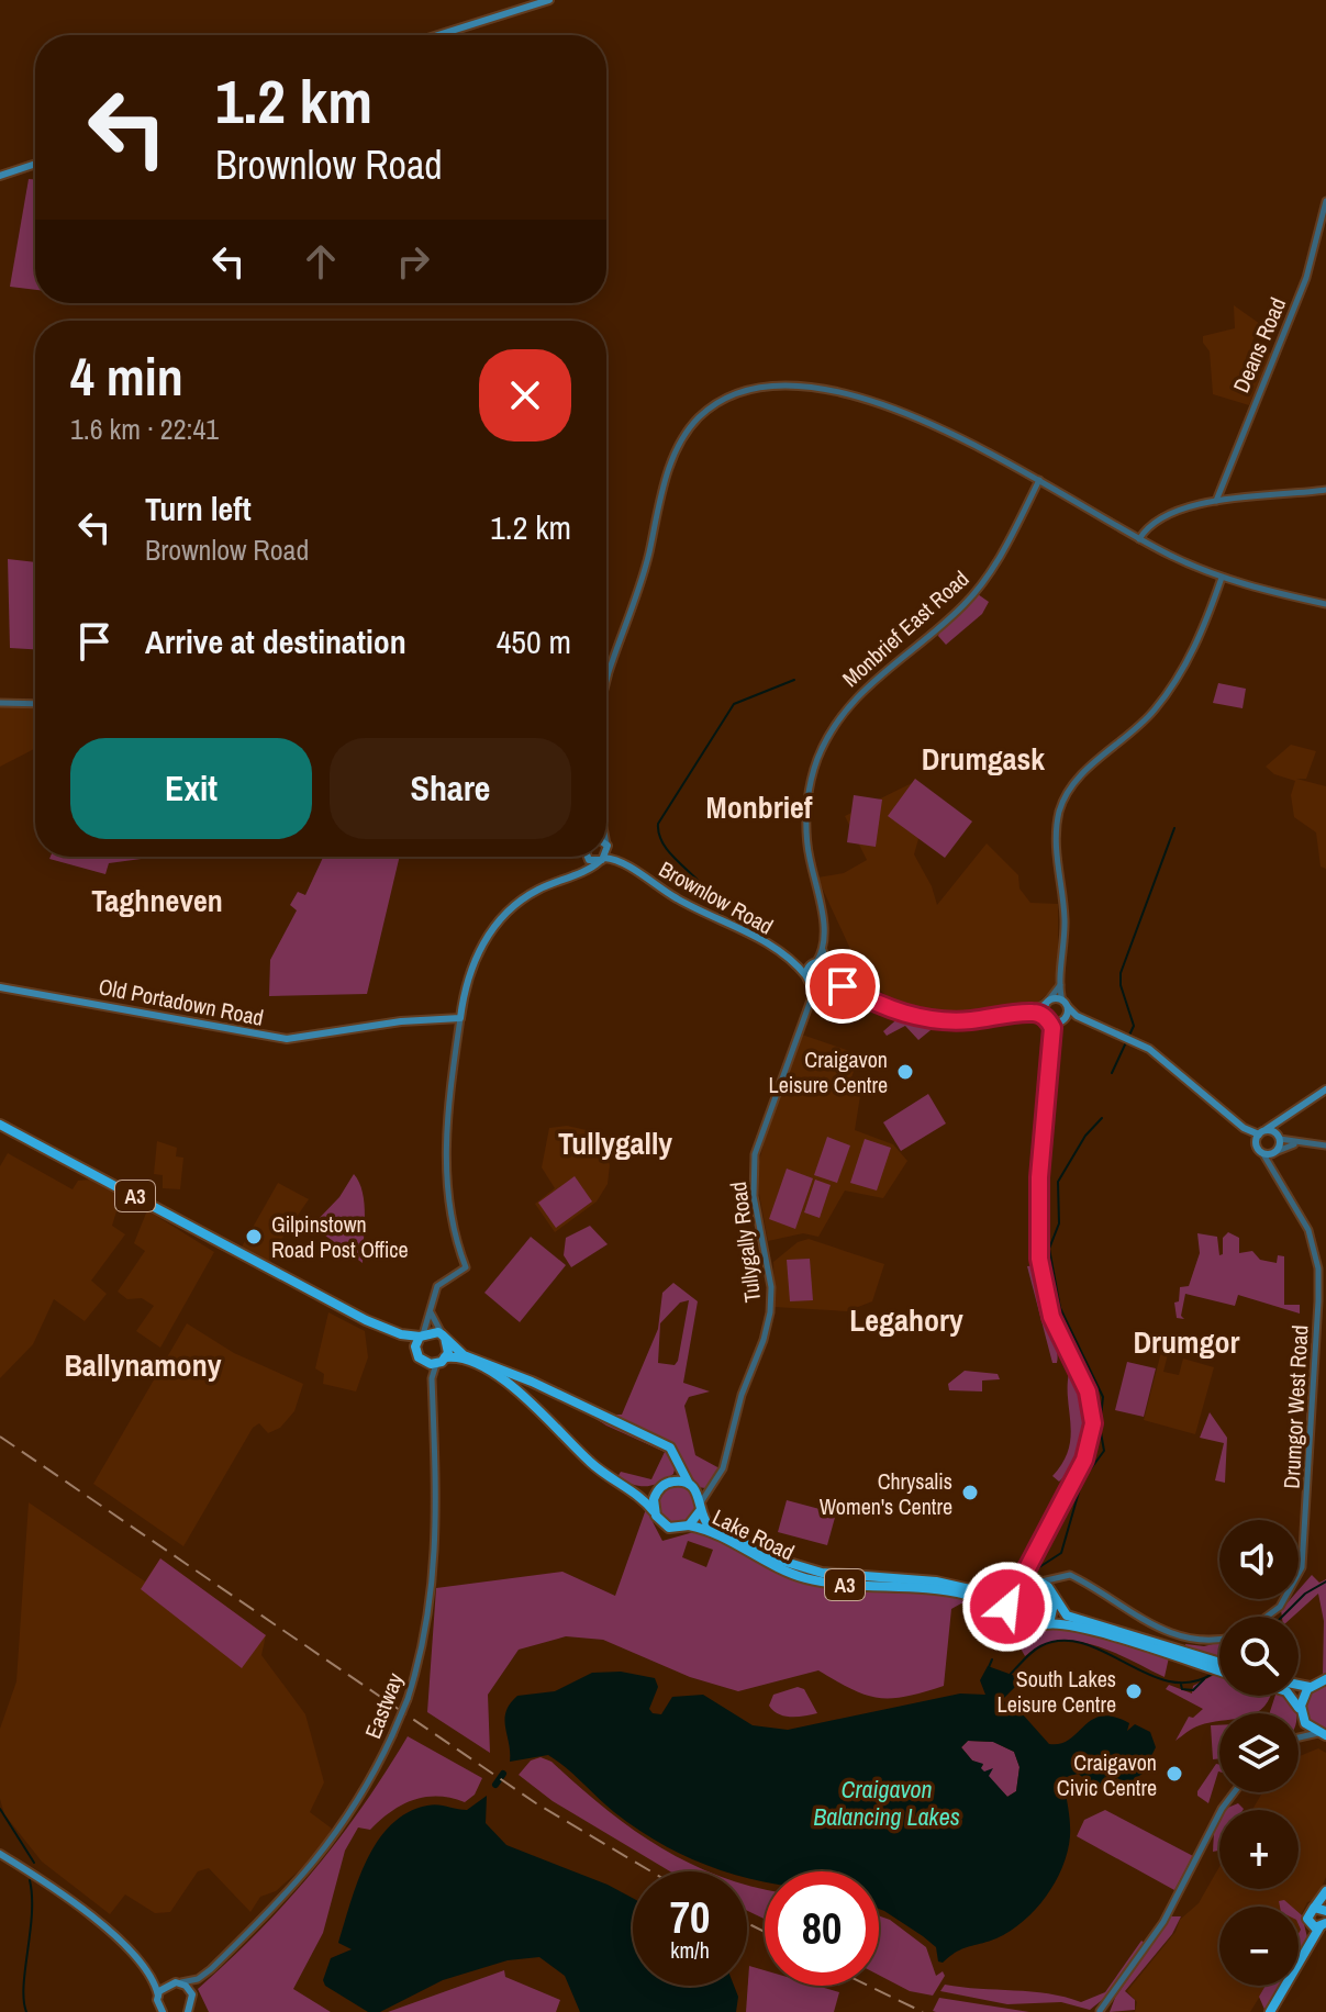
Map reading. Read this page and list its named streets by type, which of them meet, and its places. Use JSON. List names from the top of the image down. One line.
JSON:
{"streets":{"highway":["A3","Lake Road"],"main road":["Brownlow Road","Old Portadown Road"],"street":["Deans Road","Monbrief East Road","Tullygally Road","Drumgor West Road","Eastway"]},"crossings":[["Monbrief East Road","Brownlow Road"],["A3","Tullygally Road"],["A3","Lake Road"],["A3","Eastway"],["Tullygally Road","Lake Road"]],"districts":["Drumgask","Monbrief","Taghneven","Tullygally","Legahory","Drumgor","Ballynamony"],"water":["Craigavon Balancing Lakes"],"places":["Craigavon Leisure Centre","Gilpinstown Road Post Office","Chrysalis Women's Centre","South Lakes Leisure Centre","Craigavon Civic Centre"],"page":{"turn":["1.2 km","Brownlow Road"],"heading":["4 min","1.6 km · 22:41"],"list":[{"name":"Turn left","note":"Brownlow Road","value":"1.2 km"},{"name":"Arrive at destination","value":"450 m"}],"buttons":["Exit","Share"],"map_buttons":["+","−"],"speed":"70 km/h","limit":"80"}}
